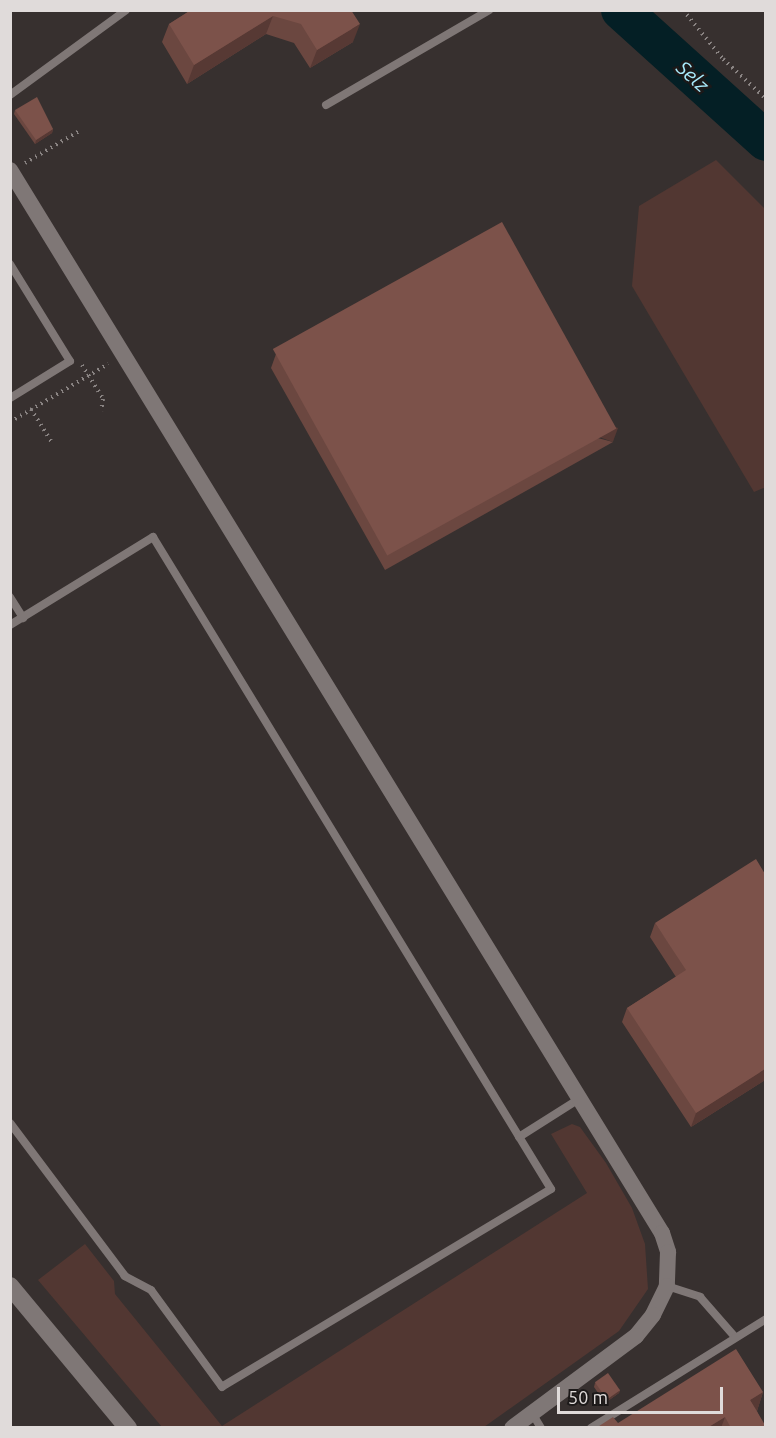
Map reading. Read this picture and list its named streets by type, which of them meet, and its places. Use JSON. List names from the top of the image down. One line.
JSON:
{"water":["Selz"],"scale_bar":"50 m"}
